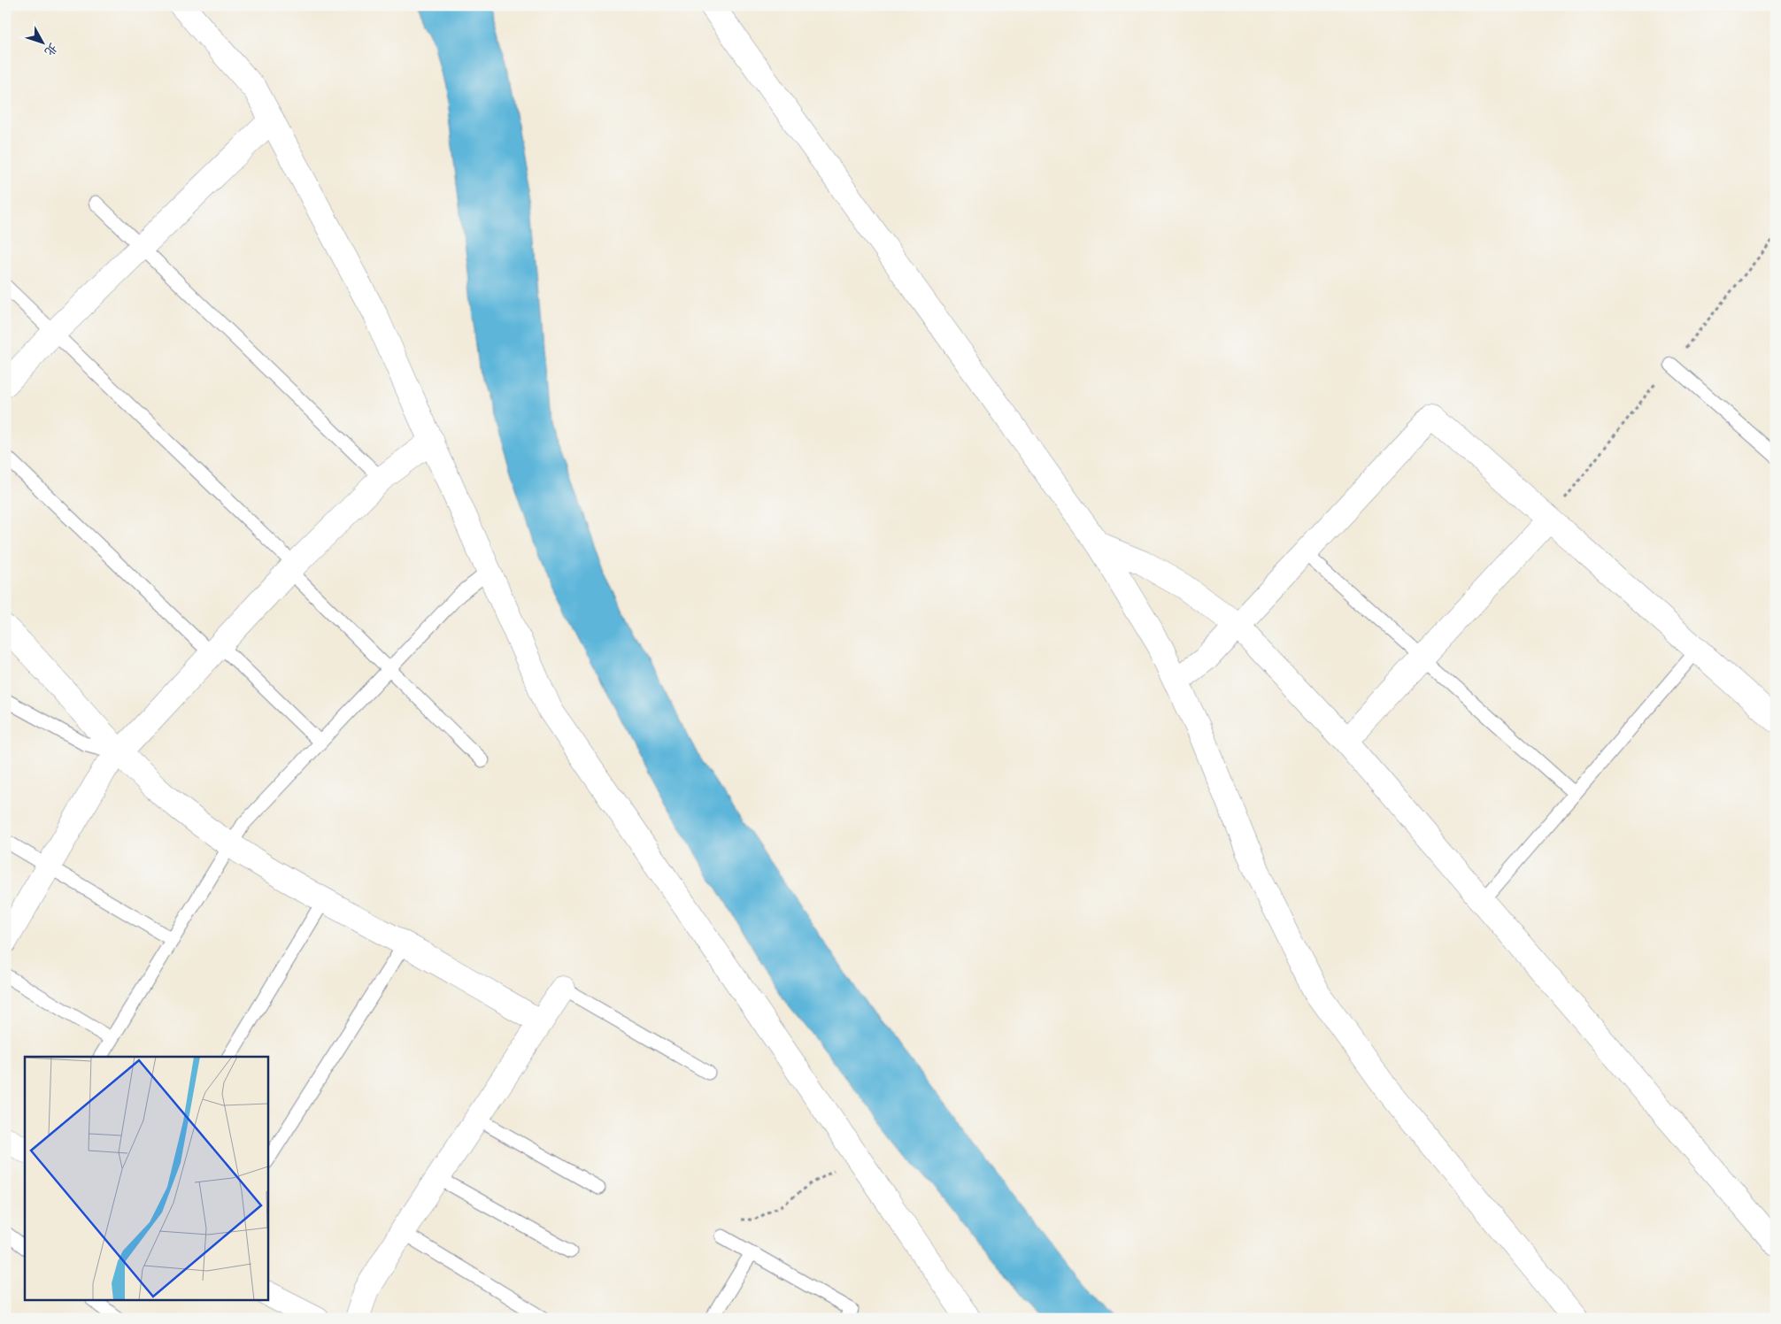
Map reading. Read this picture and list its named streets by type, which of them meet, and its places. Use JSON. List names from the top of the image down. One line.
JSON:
{"north":"bottom right"}
